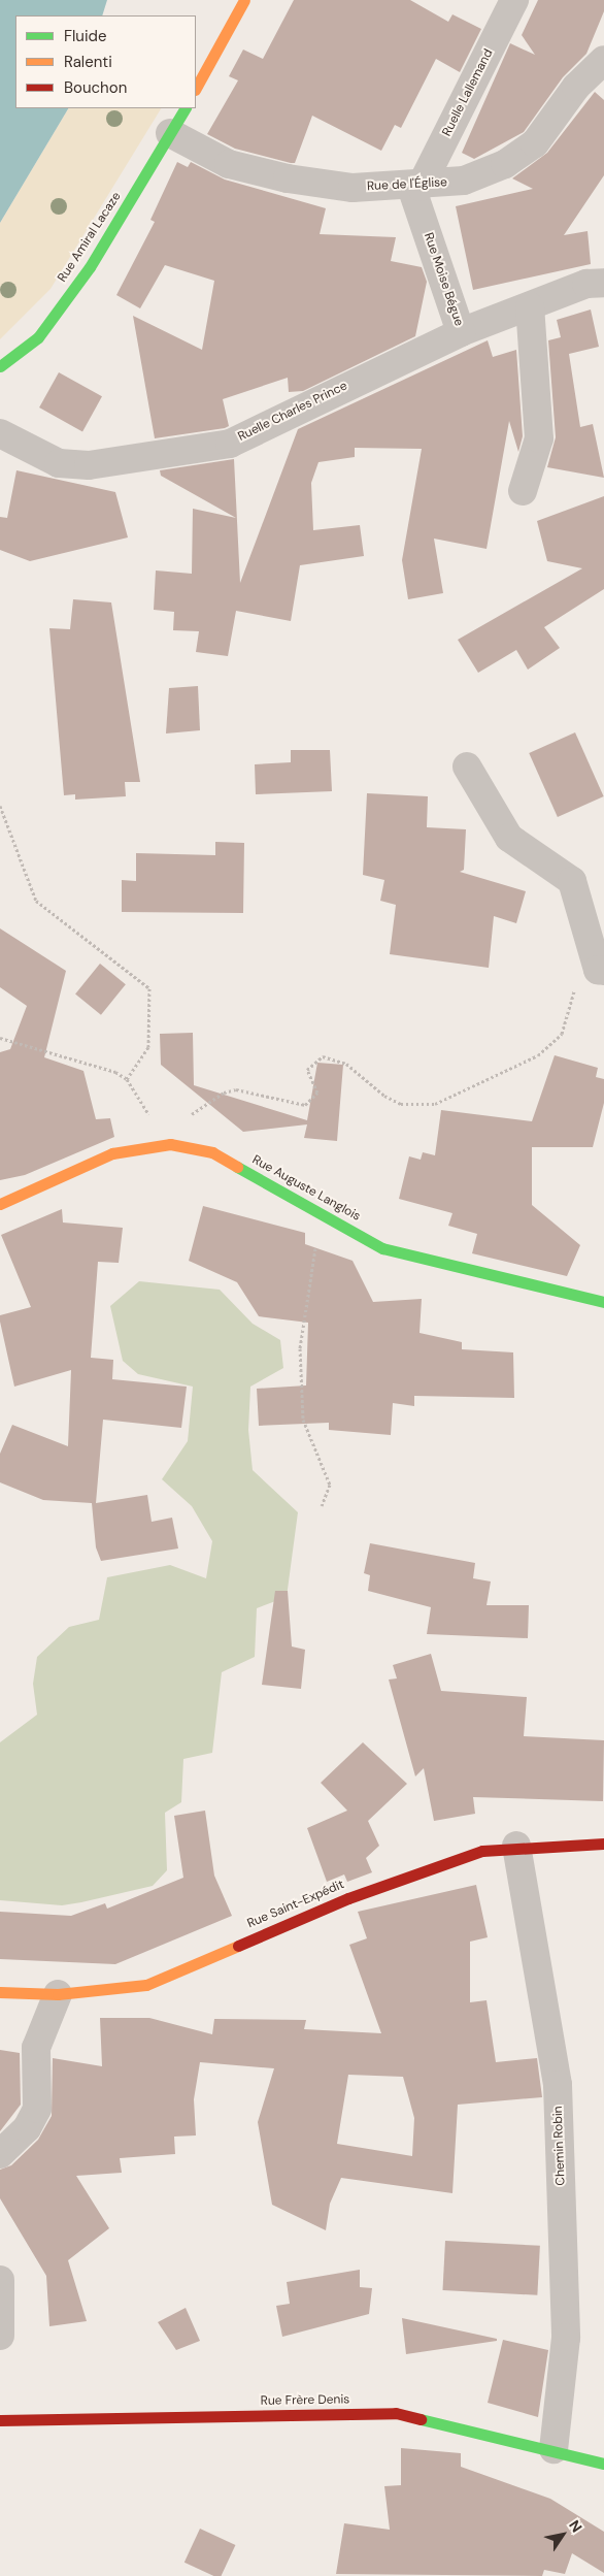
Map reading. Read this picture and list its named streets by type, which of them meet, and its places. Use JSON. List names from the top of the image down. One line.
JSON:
{"streets":{"street":["Ruelle Lallemand","Rue de l'Église","Rue Amiral Lacaze","Rue Moise Bégue","Ruelle Charles Prince","Rue Auguste Langlois","Rue Saint-Expédit","Chemin Robin","Rue Frère Denis"]},"crossings":[["Ruelle Lallemand","Rue de l'Église"],["Ruelle Lallemand","Rue Moise Bégue"],["Rue de l'Église","Rue Amiral Lacaze"],["Rue de l'Église","Rue Moise Bégue"],["Rue Moise Bégue","Ruelle Charles Prince"],["Rue Saint-Expédit","Chemin Robin"],["Chemin Robin","Rue Frère Denis"]],"legend":["Fluide","Ralenti","Bouchon"],"north":"top right"}
